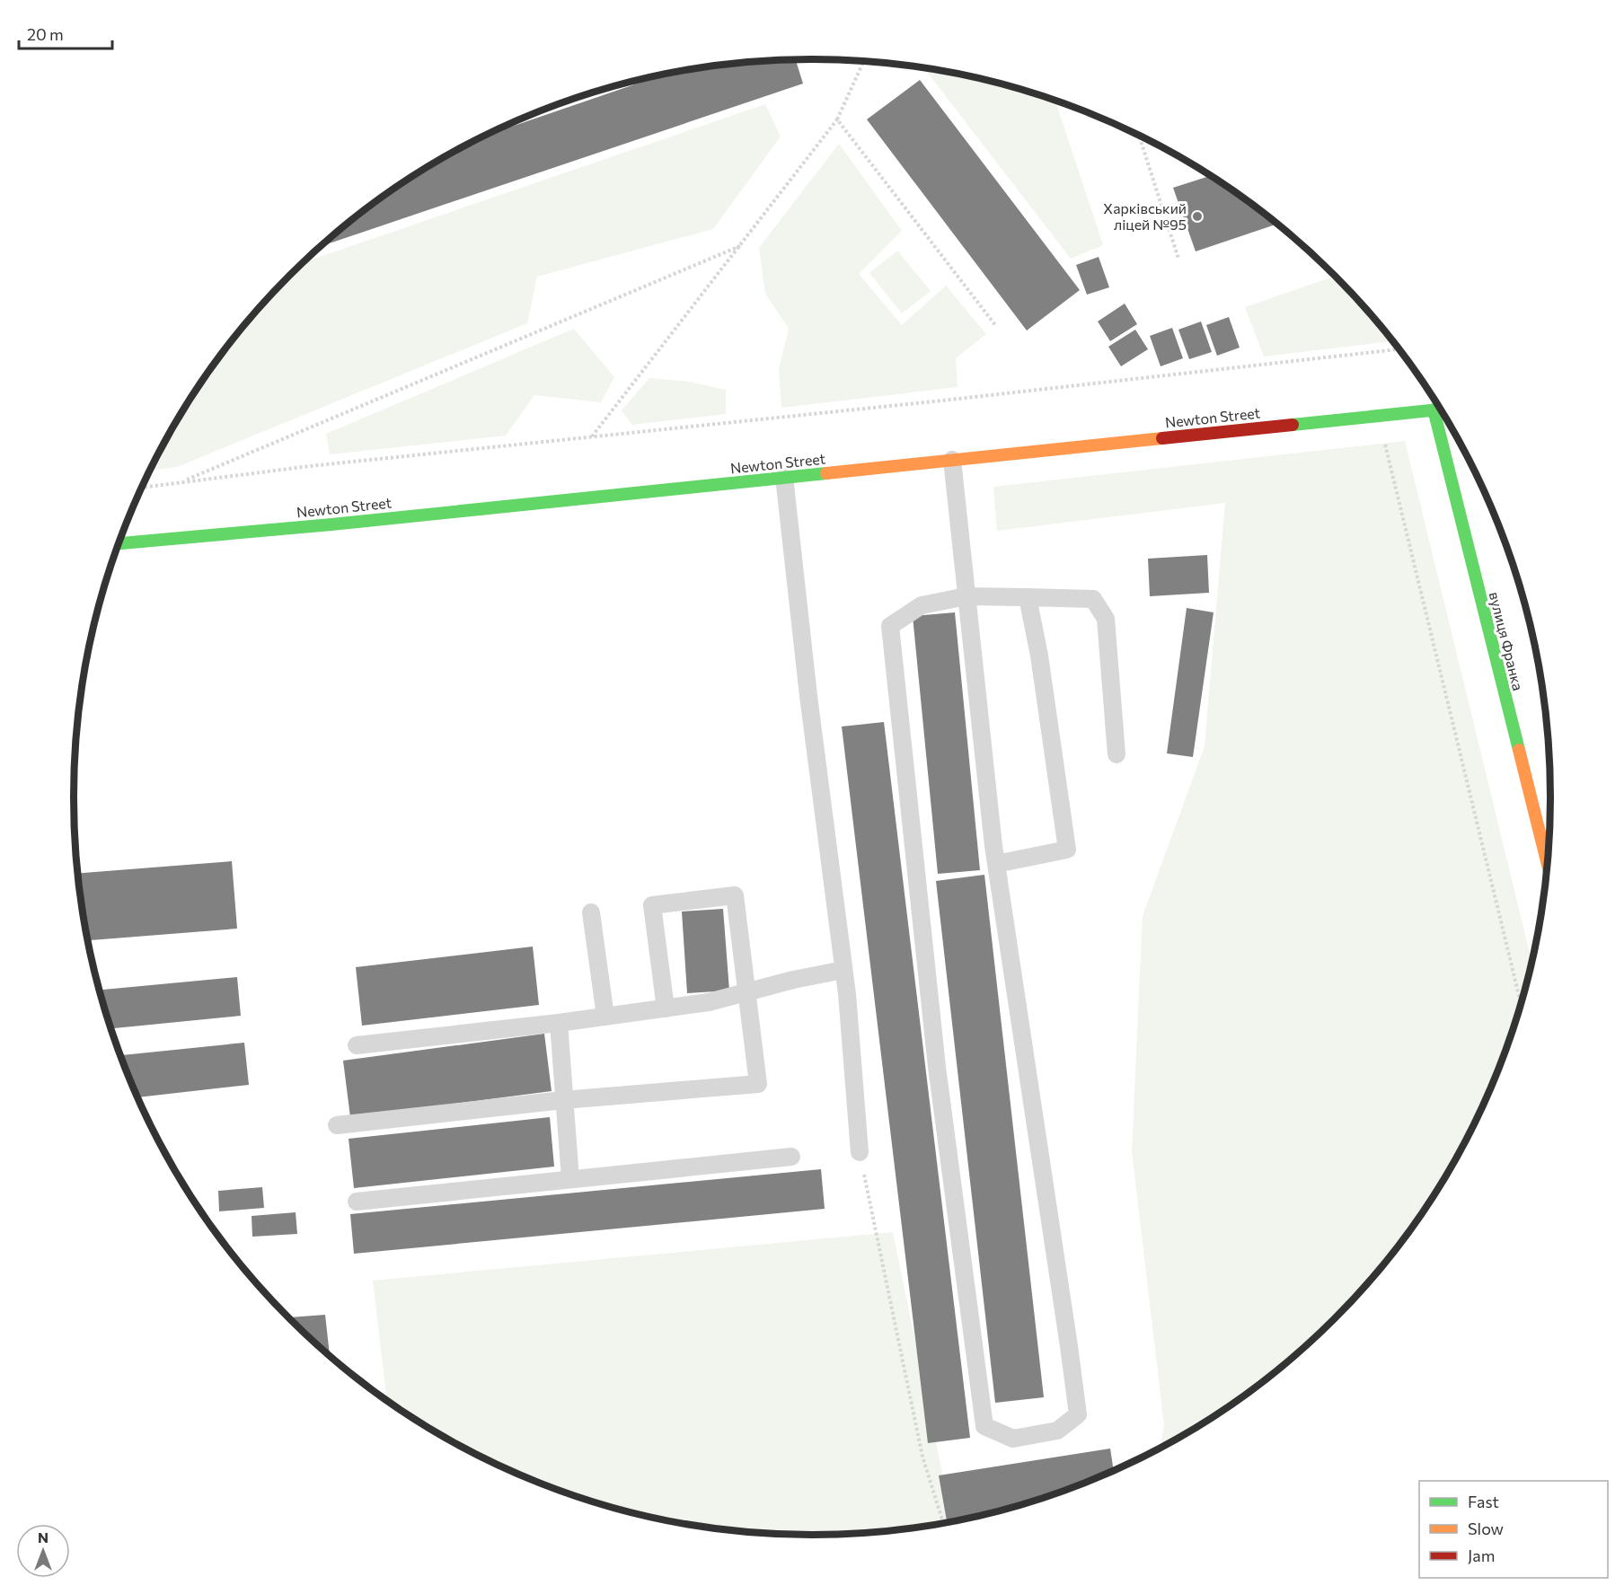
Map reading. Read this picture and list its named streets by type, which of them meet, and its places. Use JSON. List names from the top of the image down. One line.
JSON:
{"streets":{"street":["Newton Street","вулиця Франка"]},"crossings":[["Newton Street","вулиця Франка"]],"places":["Харківський ліцей №95"],"legend":["Fast","Slow","Jam"],"scale_bar":"20 m","north":"top"}
